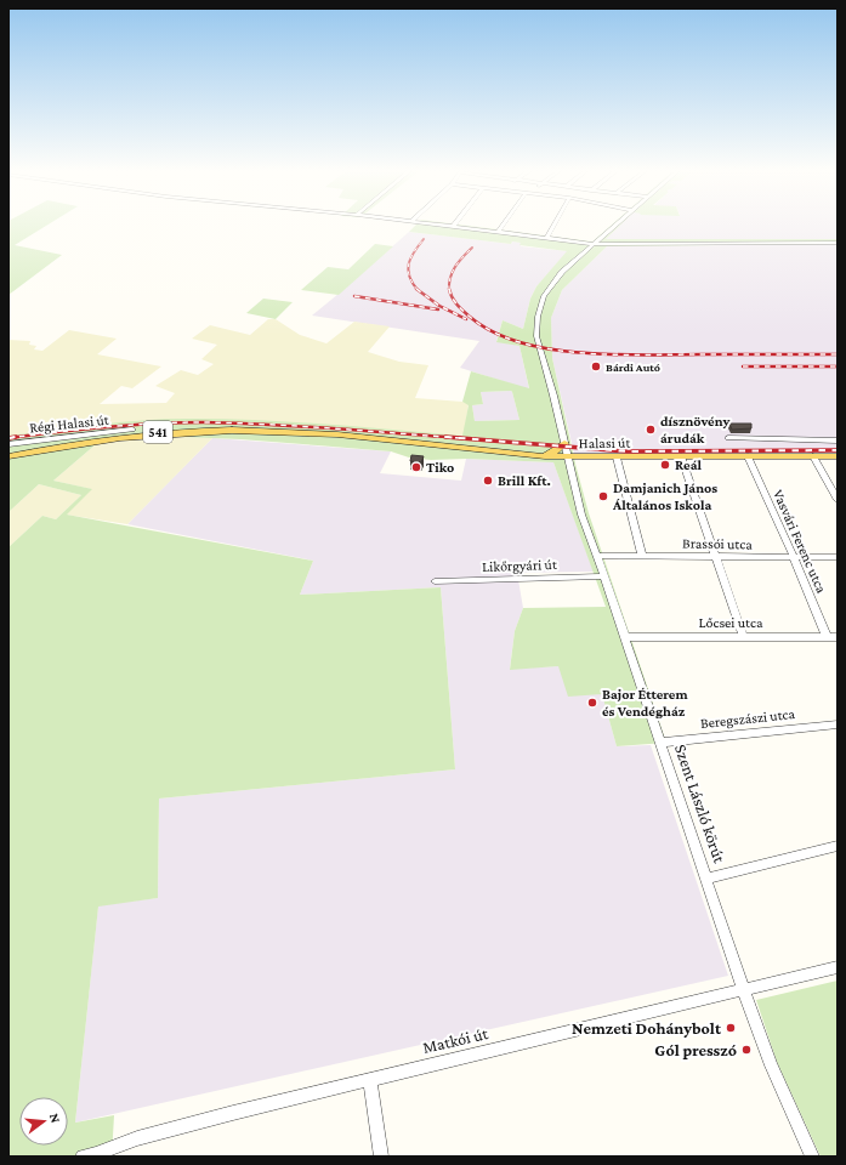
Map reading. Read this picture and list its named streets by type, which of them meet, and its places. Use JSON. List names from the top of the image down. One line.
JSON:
{"streets":{"main road":["541","Halasi út"],"street":["Régi Halasi út","Vasvári Ferenc utca","Brassói utca","Likőrgyári út","Lőcsei utca","Beregszászi utca","Szent László körút","Matkói út"]},"crossings":[["Halasi út","Vasvári Ferenc utca"],["Halasi út","Szent László körút"],["Vasvári Ferenc utca","Brassói utca"],["Vasvári Ferenc utca","Lőcsei utca"],["Brassói utca","Szent László körút"],["Likőrgyári út","Szent László körút"],["Lőcsei utca","Szent László körút"],["Beregszászi utca","Szent László körút"],["Szent László körút","Matkói út"]],"places":["Bárdi Autó","dísznövény árudák","Reál","Tiko","Brill Kft.","Damjanich János Általános Iskola","Bajor Étterem és Vendégház","Nemzeti Dohánybolt","Gól presszó"],"north":"right"}
